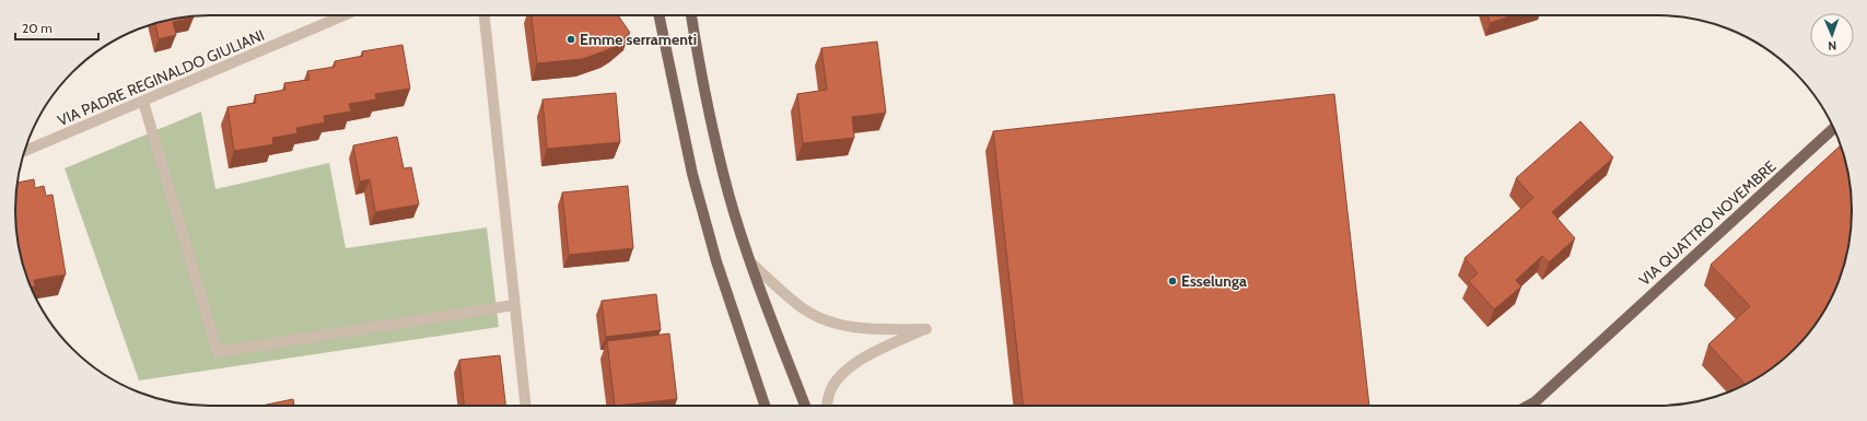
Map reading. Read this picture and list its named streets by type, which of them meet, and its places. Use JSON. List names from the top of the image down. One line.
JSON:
{"streets":{"main road":["VIA QUATTRO NOVEMBRE"],"street":["VIA PADRE REGINALDO GIULIANI"]},"places":["Emme serramenti","Esselunga"],"scale_bar":"20 m","north":"bottom"}
